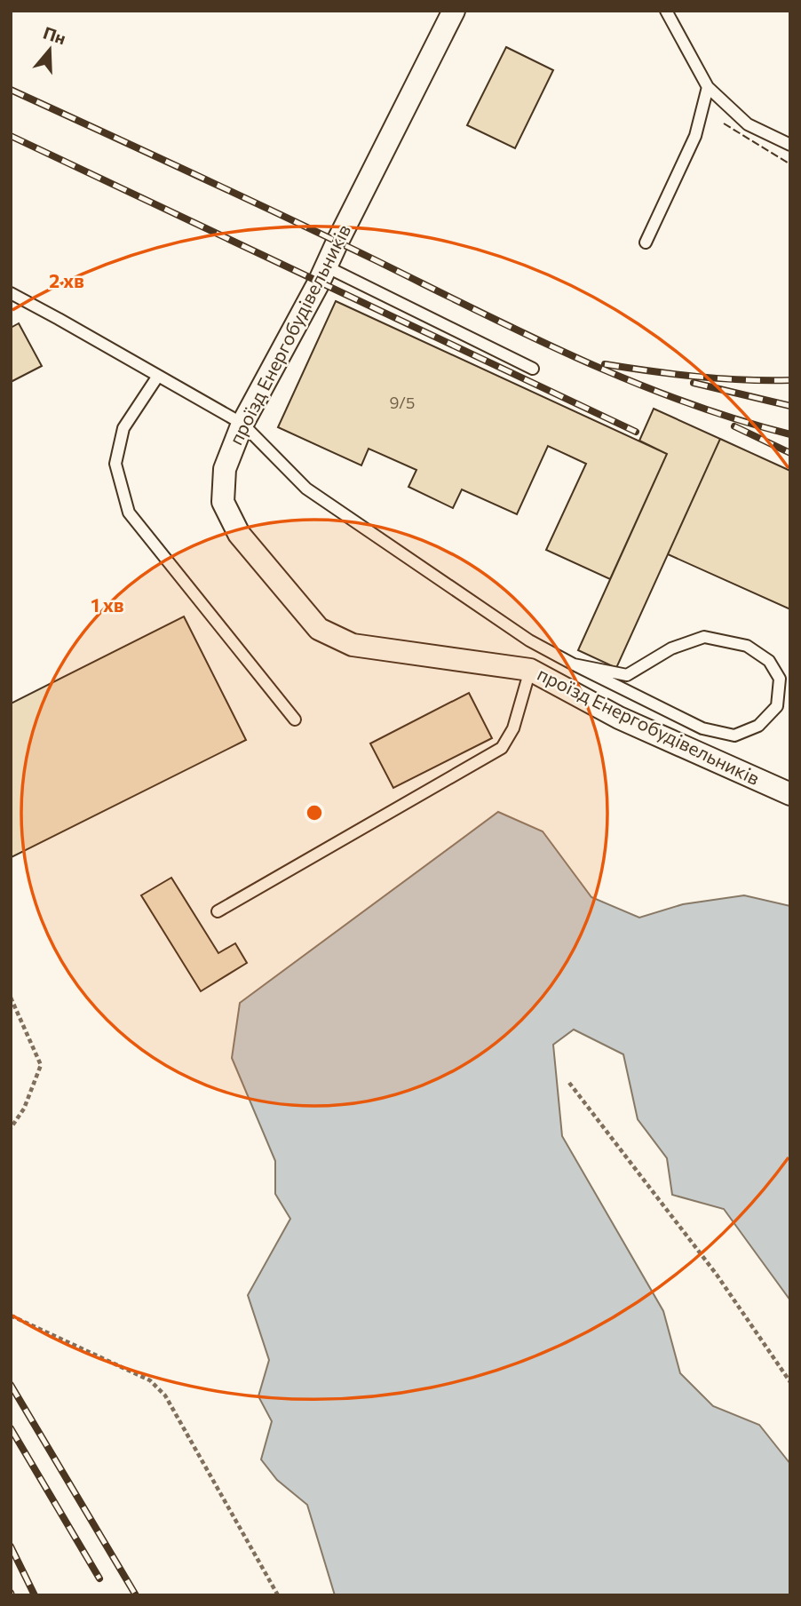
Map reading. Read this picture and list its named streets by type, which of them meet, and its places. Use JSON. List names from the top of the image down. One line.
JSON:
{"streets":{"street":["проїзд Енергобудівельників"]},"house_numbers":["9/5"],"north":"top","rings":["2 хв","1 хв"]}
